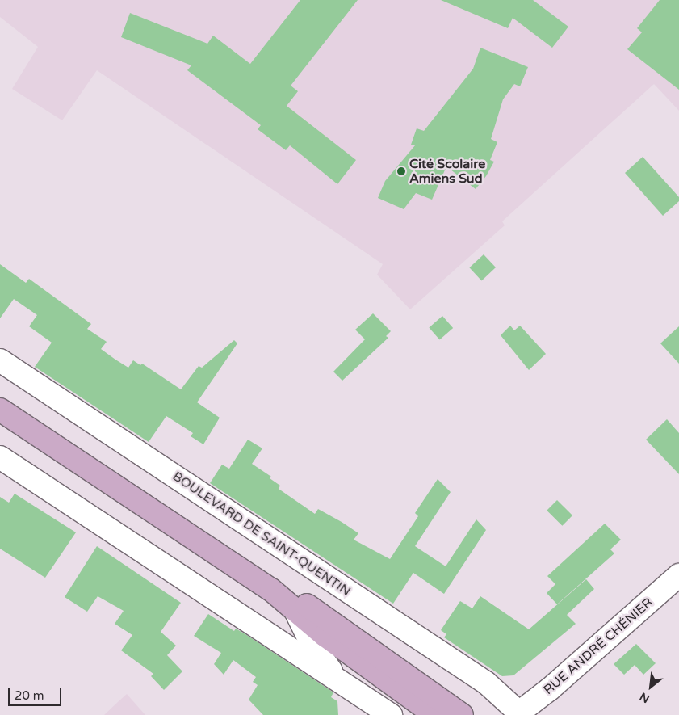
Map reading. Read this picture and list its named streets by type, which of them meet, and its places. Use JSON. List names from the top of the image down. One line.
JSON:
{"streets":{"street":["BOULEVARD DE SAINT-QUENTIN","RUE ANDRÉ CHÉNIER"]},"crossings":[["BOULEVARD DE SAINT-QUENTIN","RUE ANDRÉ CHÉNIER"]],"places":["Cité Scolaire Amiens Sud"],"scale_bar":"20 m","north":"bottom left"}
